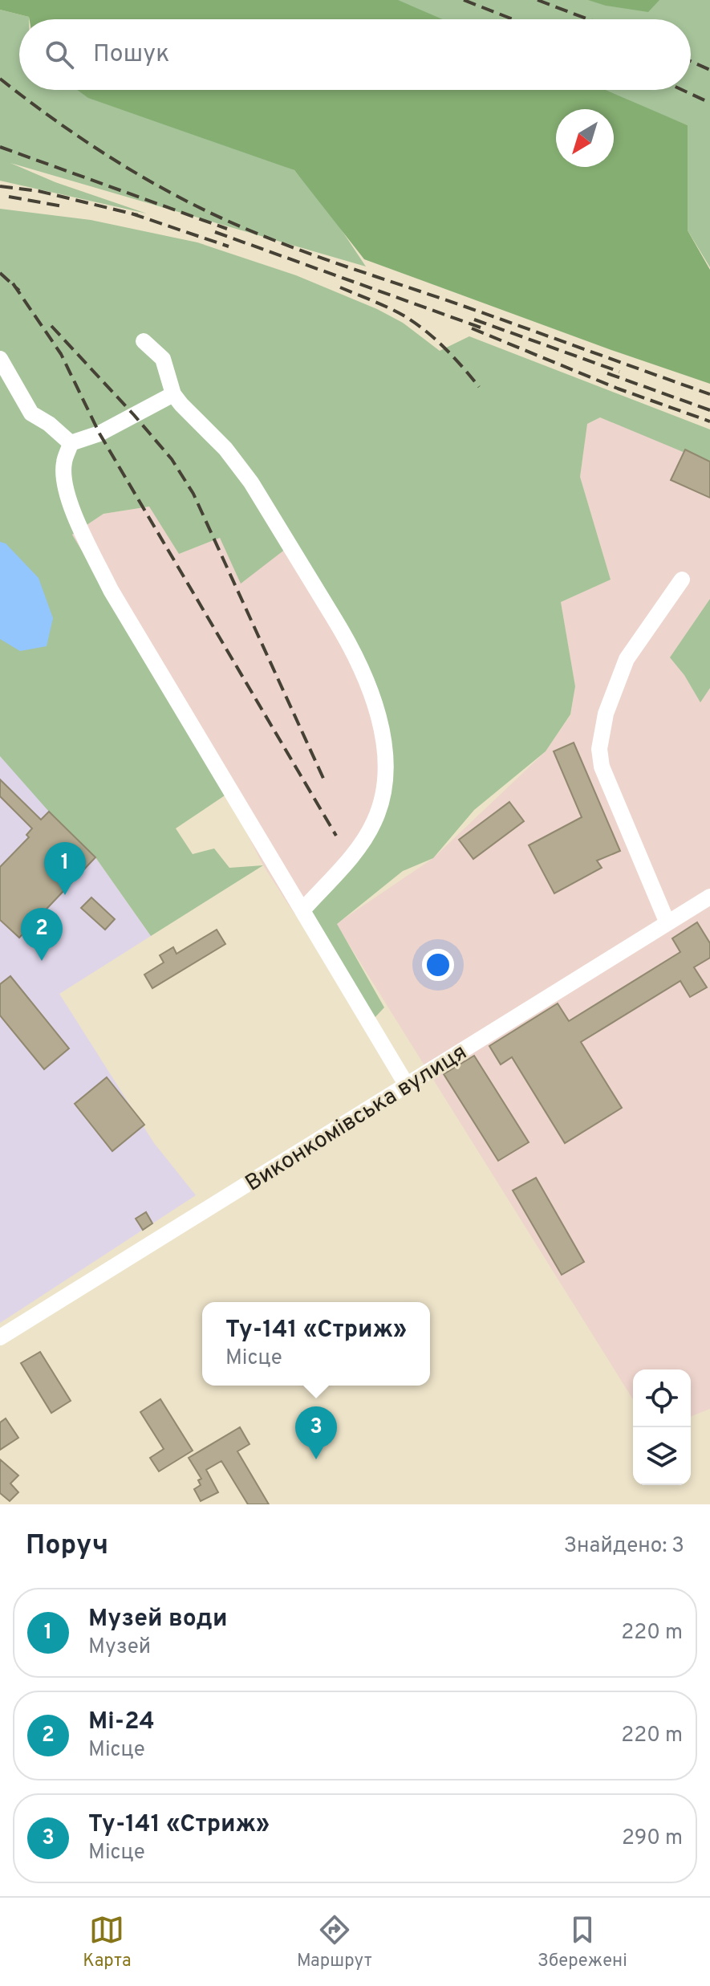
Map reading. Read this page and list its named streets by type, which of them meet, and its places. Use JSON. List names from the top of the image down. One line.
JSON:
{"streets":{"street":["Виконкомівська вулиця"]},"north":"bottom left","page":{"search":"Пошук","pins":["1","2","3"],"popup":["Ту-141 «Стриж»","Місце"],"heading":["Поруч","Знайдено: 3"],"list":[{"mark":"1","name":"Музей води","note":"Музей","value":"220 m"},{"mark":"2","name":"Мі-24","note":"Місце","value":"220 m"},{"mark":"3","name":"Ту-141 «Стриж»","note":"Місце","value":"290 m"}],"nav":["Карта","Маршрут","Збережені"]}}
